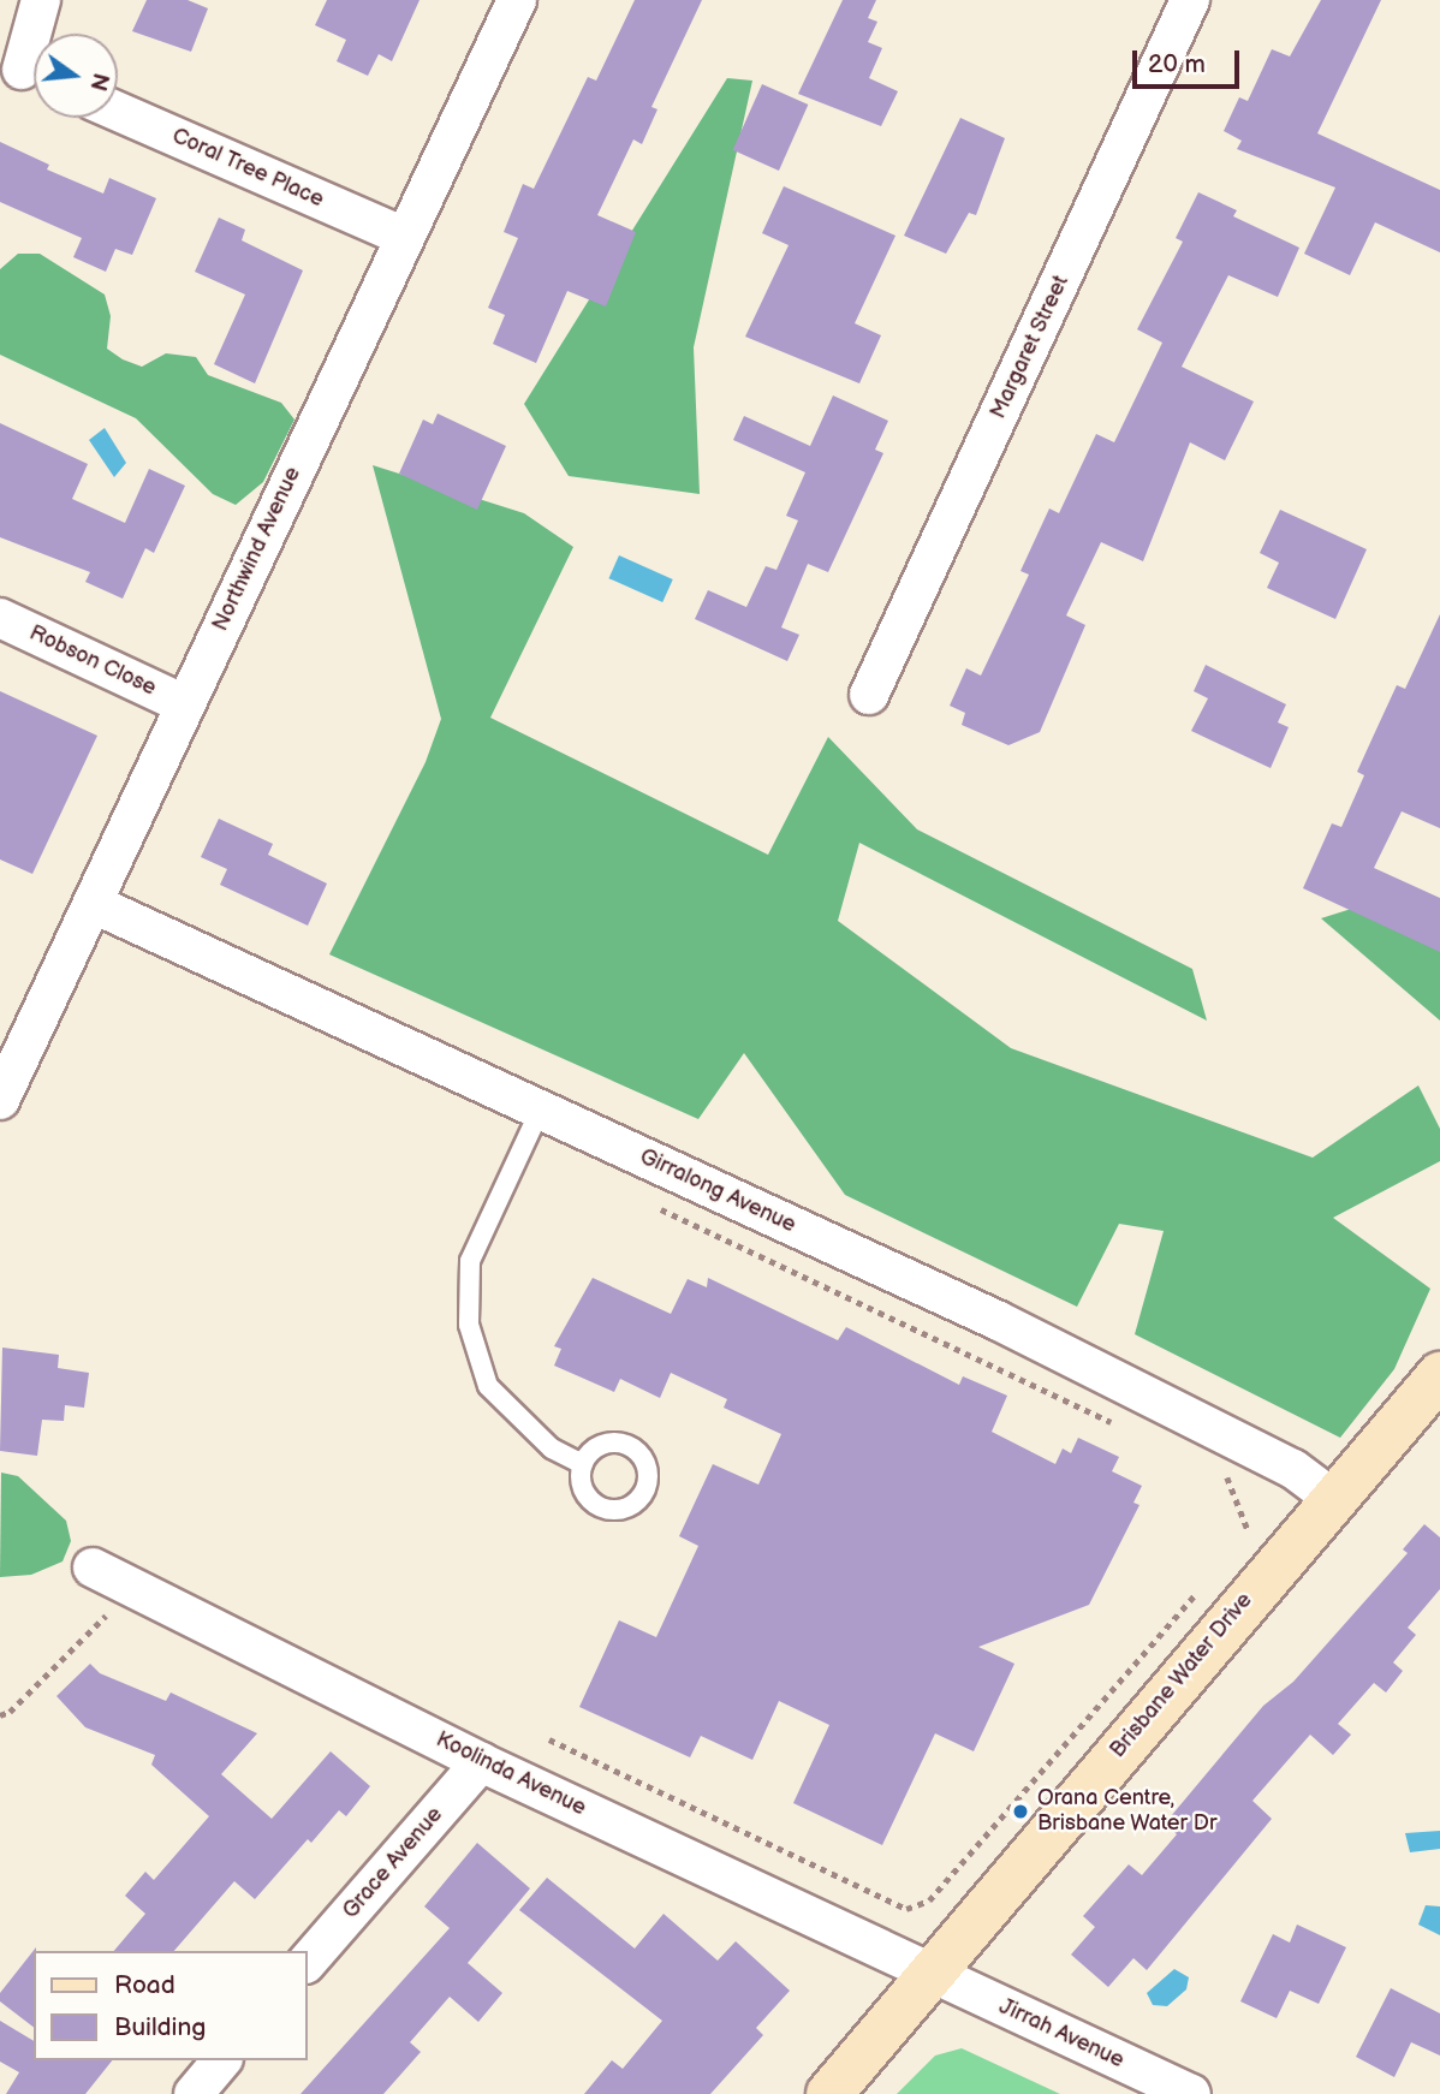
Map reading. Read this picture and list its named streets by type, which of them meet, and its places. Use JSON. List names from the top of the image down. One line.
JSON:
{"streets":{"main road":["Brisbane Water Drive"],"street":["Coral Tree Place","Margaret Street","Northwind Avenue","Robson Close","Girralong Avenue","Koolinda Avenue","Grace Avenue","Jirrah Avenue"]},"crossings":[["Coral Tree Place","Northwind Avenue"],["Northwind Avenue","Robson Close"],["Northwind Avenue","Girralong Avenue"],["Girralong Avenue","Brisbane Water Drive"],["Brisbane Water Drive","Koolinda Avenue"],["Brisbane Water Drive","Jirrah Avenue"],["Koolinda Avenue","Grace Avenue"],["Koolinda Avenue","Jirrah Avenue"]],"places":["Orana Centre, Brisbane Water Dr"],"legend":["Road","Building"],"scale_bar":"20 m","north":"right"}
